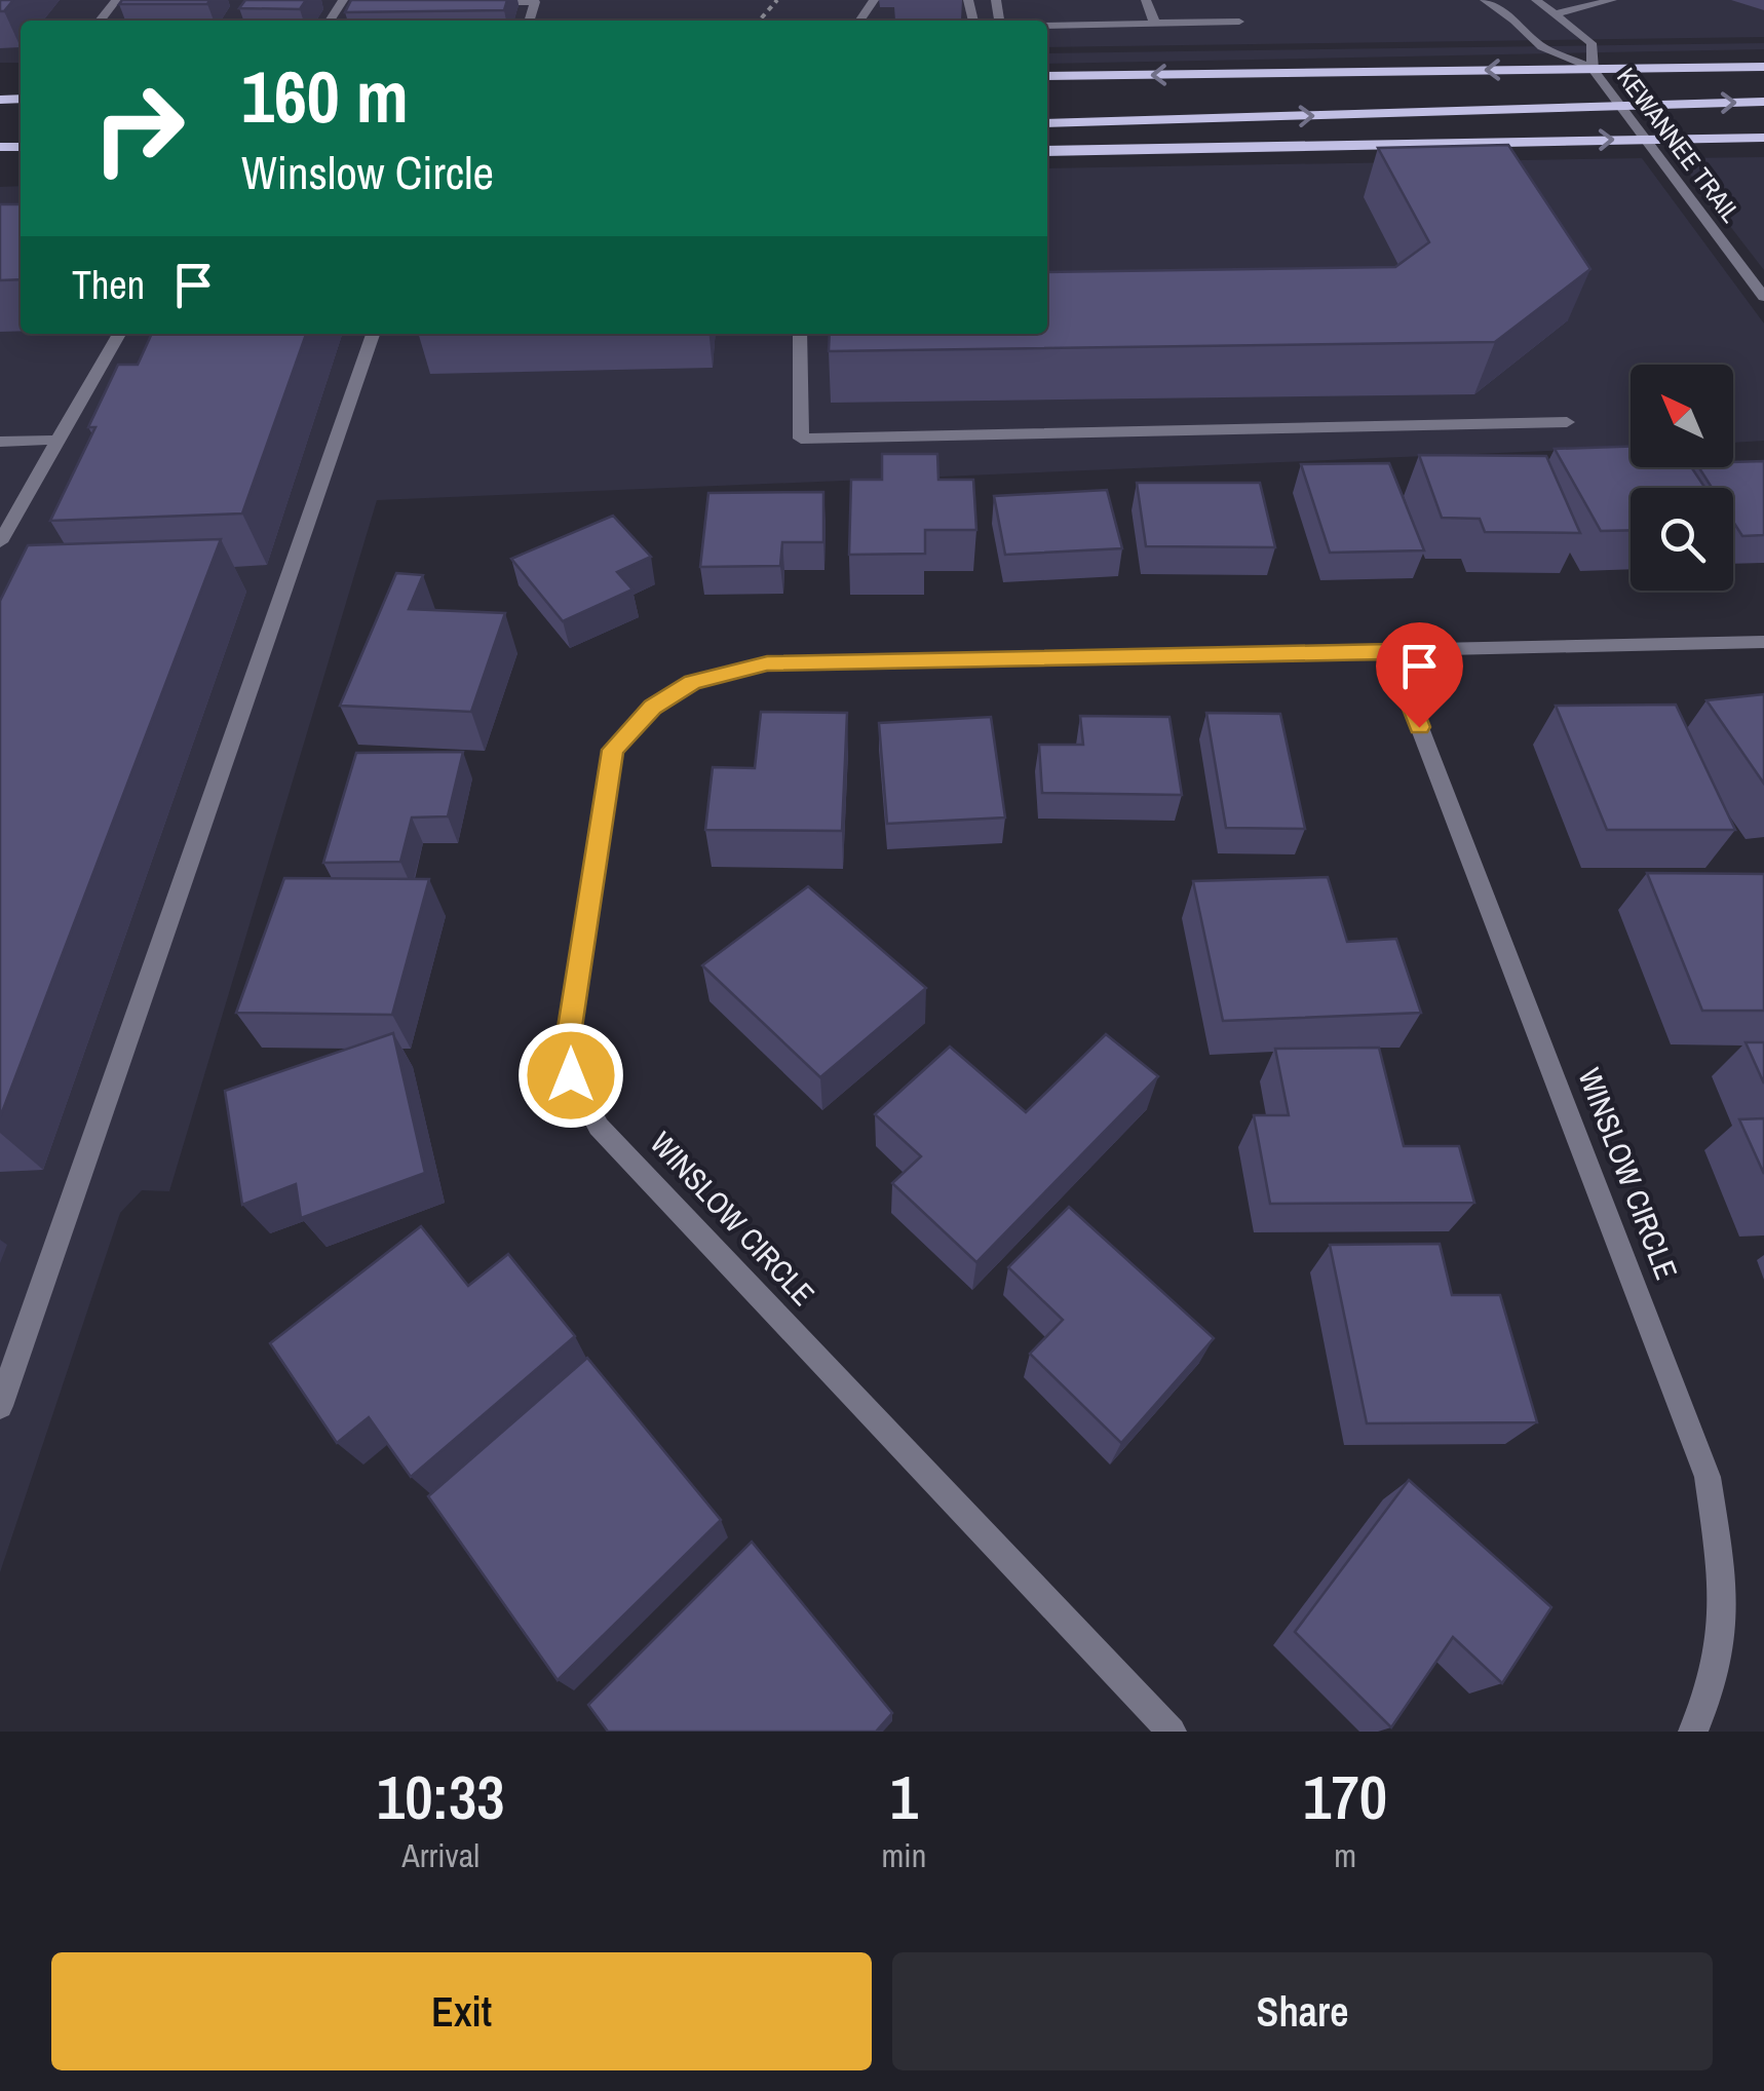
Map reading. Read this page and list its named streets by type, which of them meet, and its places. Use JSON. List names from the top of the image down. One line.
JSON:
{"streets":{"street":["KEWANNEE TRAIL","WINSLOW CIRCLE"]},"north":"top left","page":{"turn":["160 m","Winslow Circle"],"then":"Then","eta":["10:33","Arrival","1","min","170","m"],"buttons":["Exit","Share"]}}
